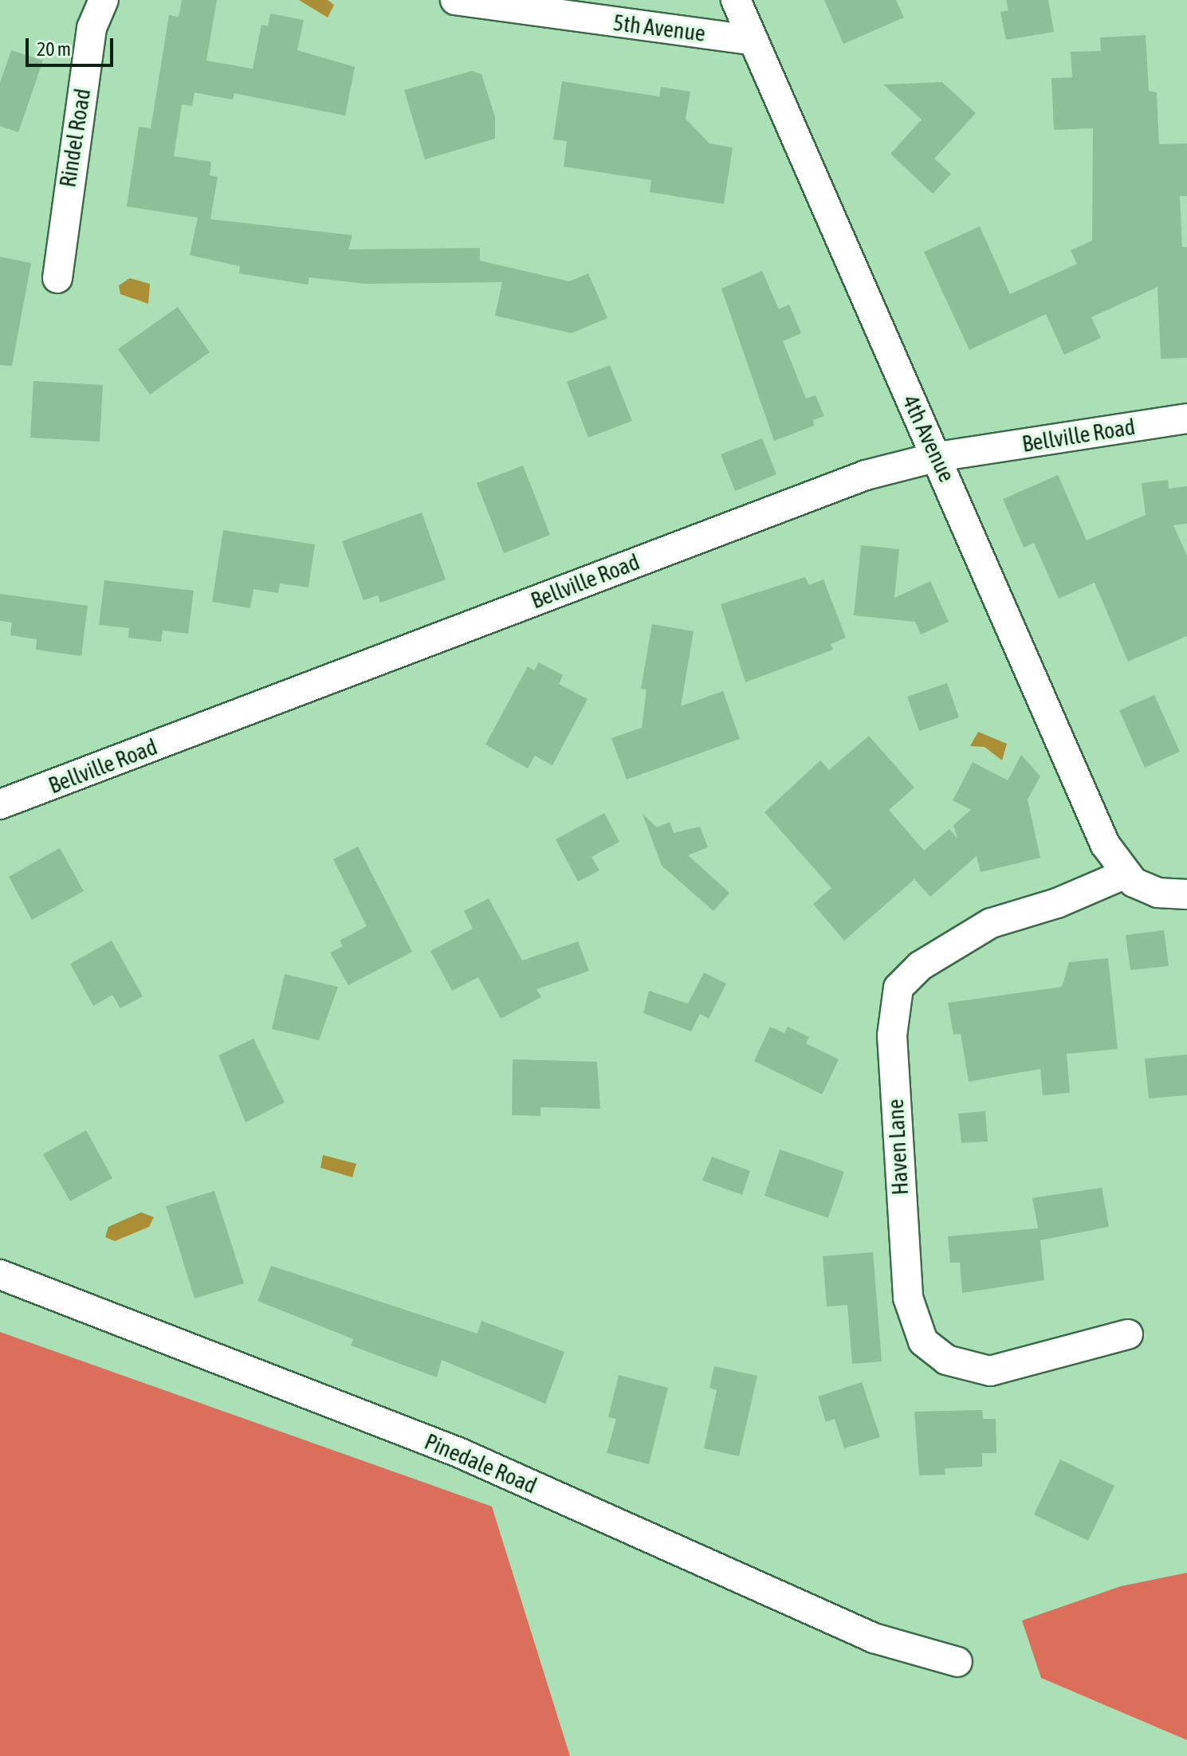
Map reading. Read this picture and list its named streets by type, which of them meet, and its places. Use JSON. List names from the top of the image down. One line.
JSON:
{"streets":{"street":["5th Avenue","Rindel Road","Bellville Road","4th Avenue","Haven Lane","Pinedale Road"]},"crossings":[["5th Avenue","4th Avenue"],["Bellville Road","4th Avenue"],["4th Avenue","Haven Lane"]],"scale_bar":"20 m"}
